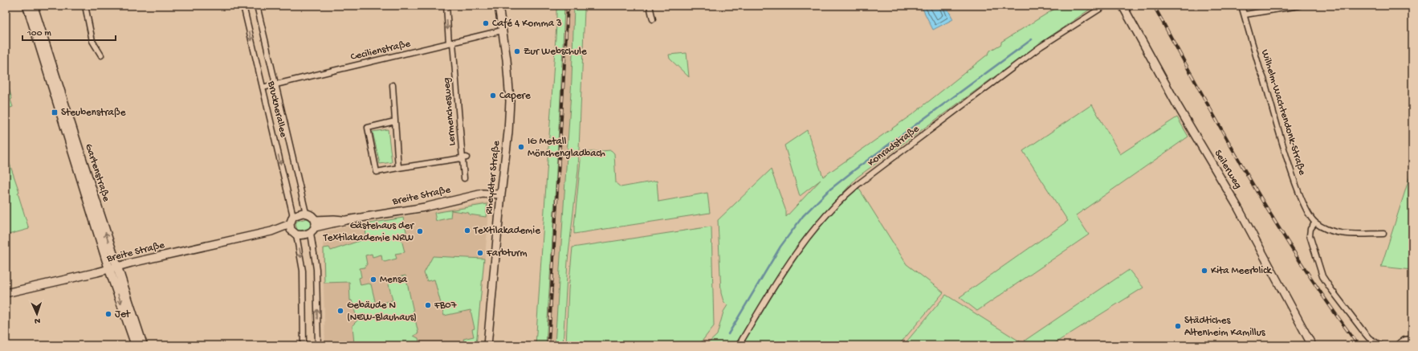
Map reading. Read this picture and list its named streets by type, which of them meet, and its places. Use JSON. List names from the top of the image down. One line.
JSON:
{"streets":{"main road":["Gartenstraße"],"street":["Cecilienstraße","Brucknerallee","Lermenchesweg","Wilhelm-Wachtendonk-Straße","Konradstraße","Seilerweg","Rheydter Straße","Breite Straße"]},"crossings":[["Cecilienstraße","Brucknerallee"],["Cecilienstraße","Lermenchesweg"],["Cecilienstraße","Rheydter Straße"],["Brucknerallee","Breite Straße"],["Gartenstraße","Breite Straße"],["Rheydter Straße","Breite Straße"]],"places":{"other":["Café 4 Komma 3","Zur Webschule","Capere","IG Metall Mönchengladbach","Textilakademie","Gästehaus der Textilakademie NRW","Farbturm","Kita Meerblick","Mensa","FB07","Gebäude N (NEW-Blauhaus)","Jet","Städtiches Altenheim Kamillus"],"transit":["Steubenstraße"]},"scale_bar":"100 m","north":"bottom"}
